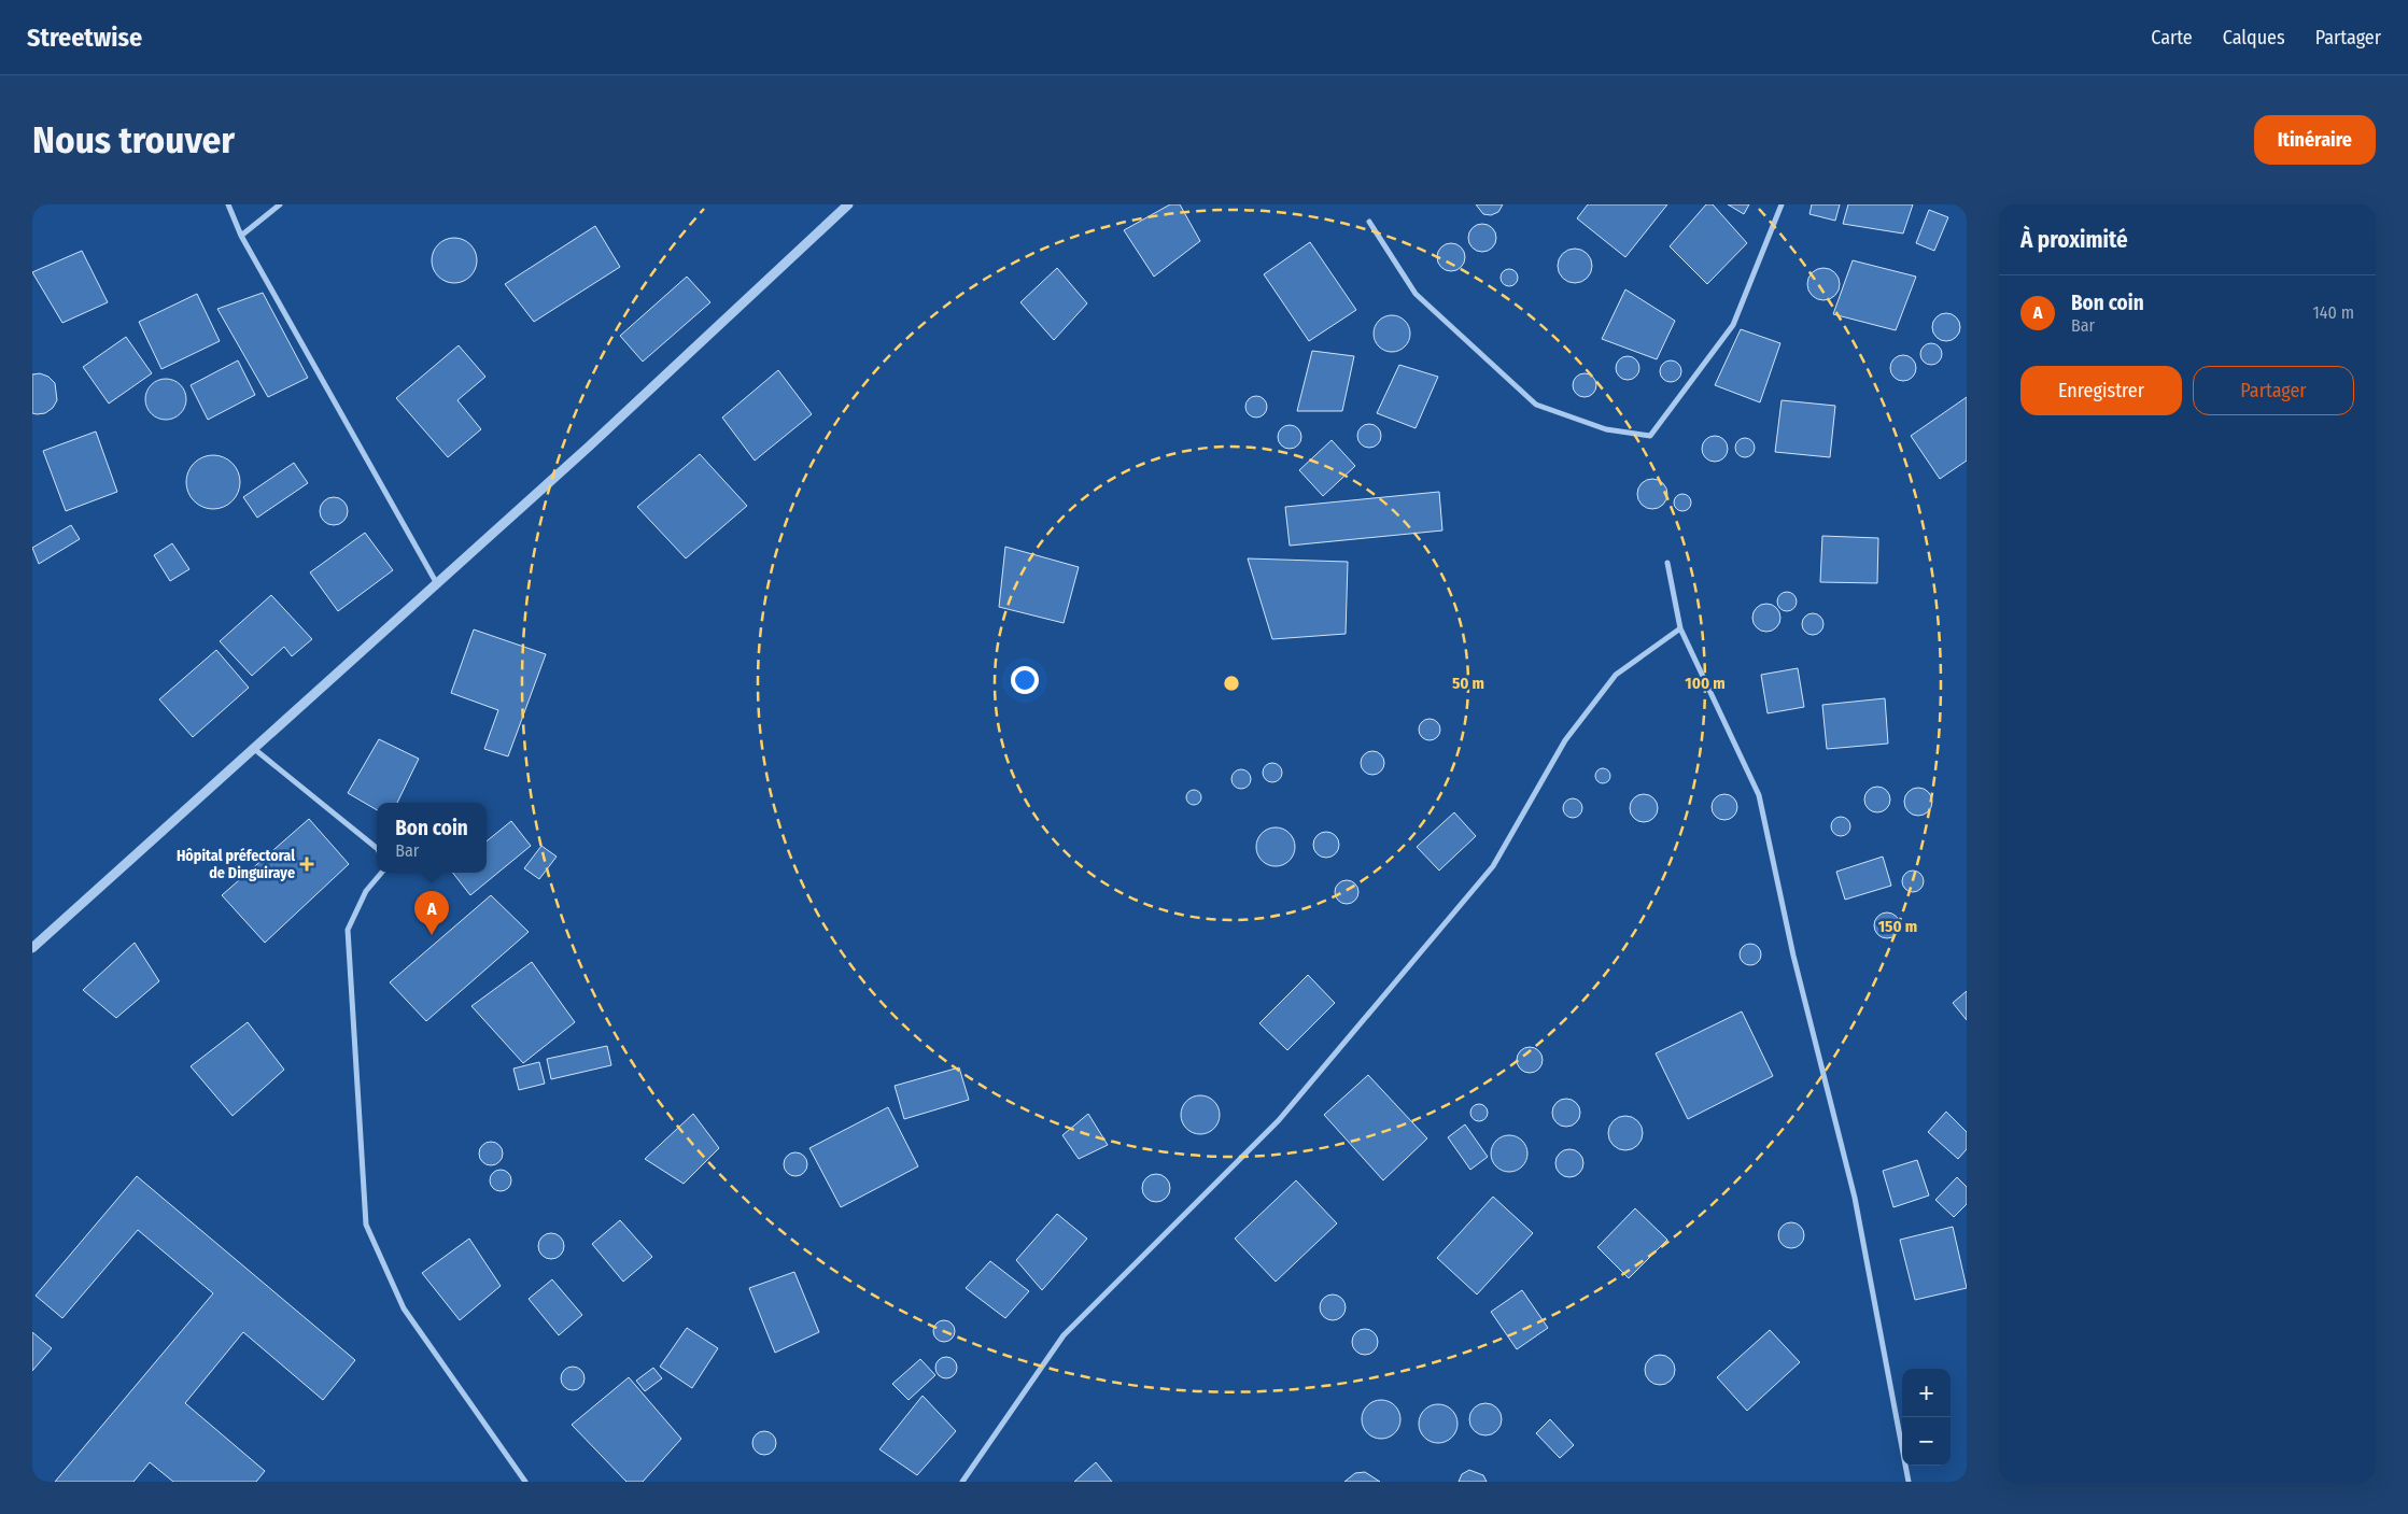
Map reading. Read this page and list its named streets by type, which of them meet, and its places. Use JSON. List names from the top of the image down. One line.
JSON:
{"places":{"health":["Hôpital préfectoral de Dinguiraye"]},"page":{"header":"Streetwise","nav":["Carte","Calques","Partager"],"buttons":["Itinéraire",["Enregistrer","Partager"]],"title":"Nous trouver","heading":"À proximité","list":[{"mark":"A","name":"Bon coin","note":"Bar","value":"140 m"}],"popup":["Bon coin","Bar"],"pins":"A","map_buttons":["+","−"]},"rings":["50 m","100 m","150 m"]}
